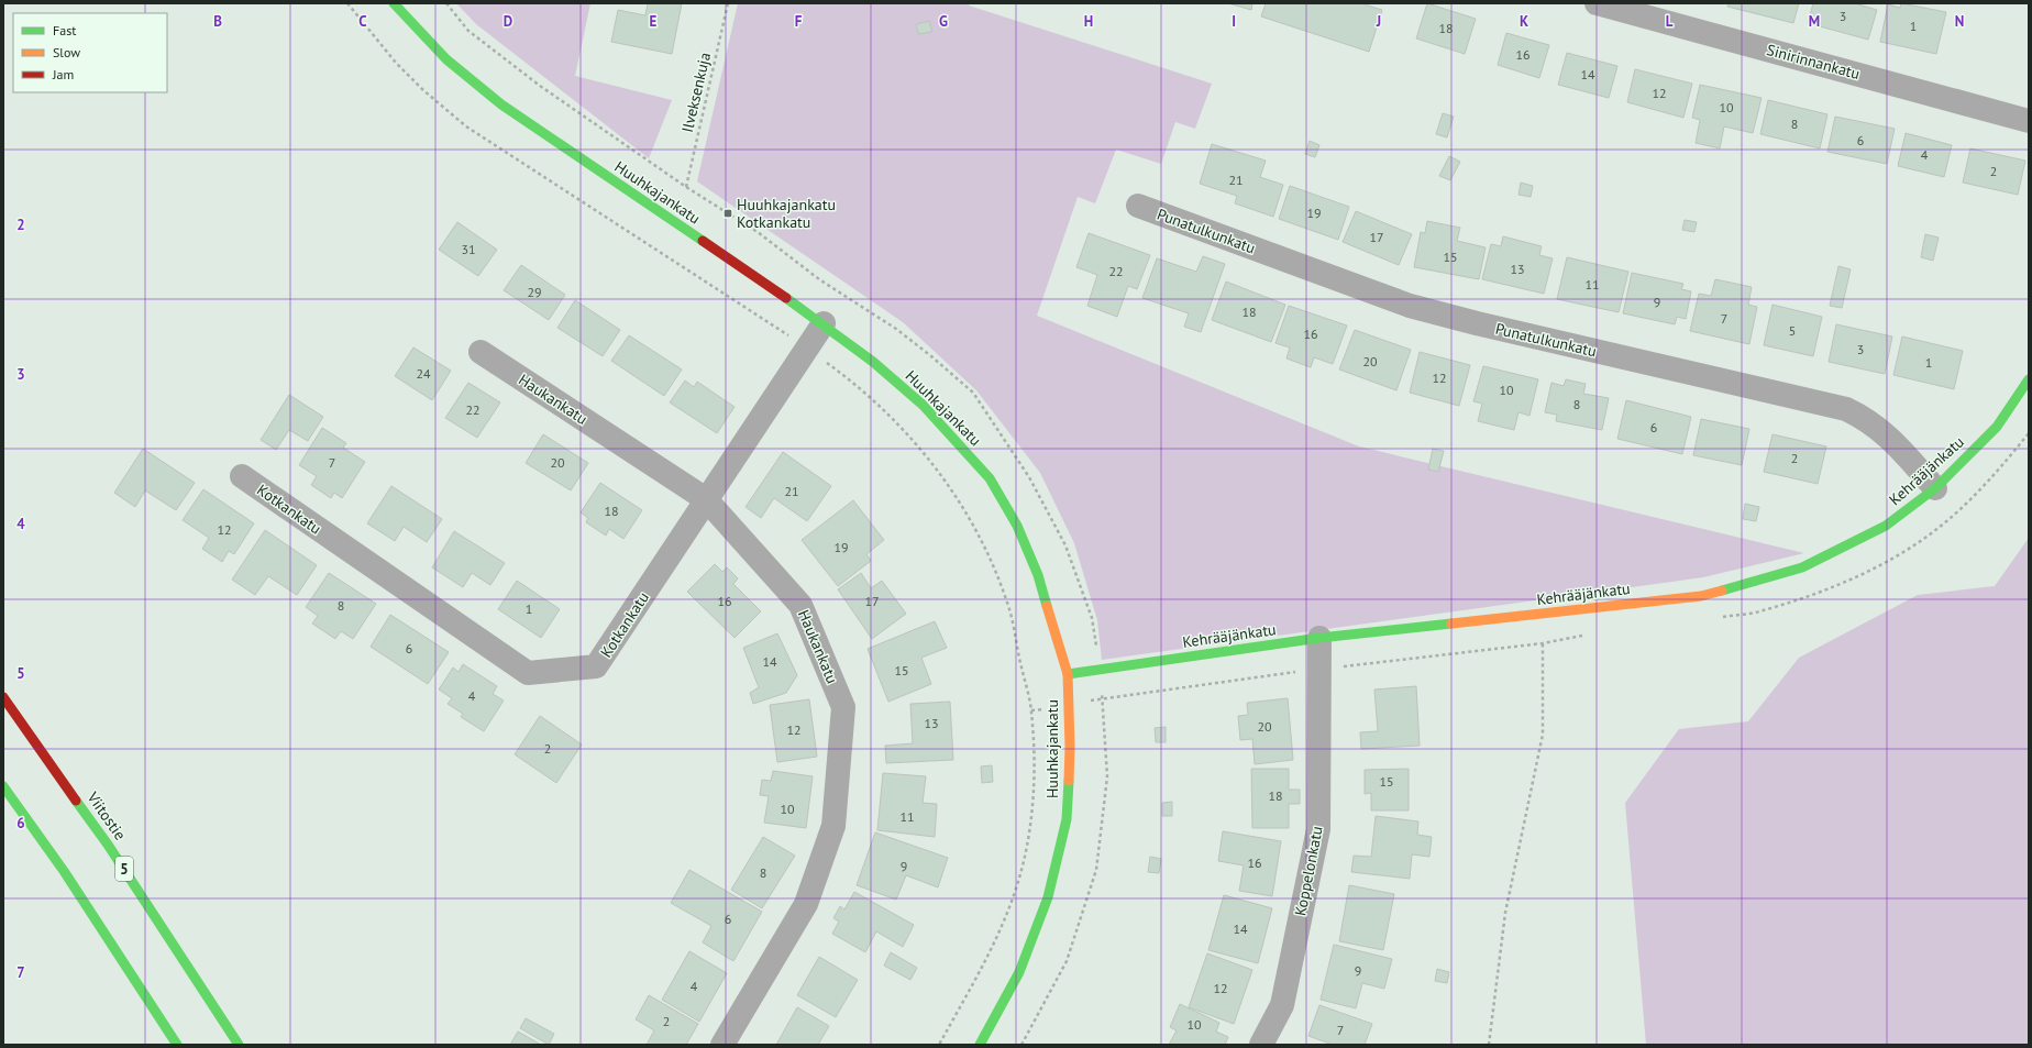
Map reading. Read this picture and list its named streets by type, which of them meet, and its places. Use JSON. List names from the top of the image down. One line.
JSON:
{"streets":{"main road":["Huuhkajankatu","Kehrääjänkatu","Viitostie","5"],"street":["Sinirinnankatu","Punatulkunkatu","Haukankatu","Kotkankatu","Koppelonkatu"],"path":["Ilveksenkuja"]},"crossings":[["Huuhkajankatu","Kehrääjänkatu"],["Huuhkajankatu","Kotkankatu"],["Punatulkunkatu","Kehrääjänkatu"],["Haukankatu","Kotkankatu"],["Kehrääjänkatu","Koppelonkatu"]],"places":{"transit":["Huuhkajankatu Kotkankatu"]},"house_numbers":["3","1","18","16","14","12","10","8","6","4","2","21","19","17","31","15","13","22","11","29","9","18","7","5","16","3","20","1","24","12","10","8","22","6","2","7","20","21","18","12","19","16","17","8","1","6","14","15","4","13","20","12","2","15","18","10","11","16","9","8","6","14","9","4","12","2","10","7"],"legend":["Fast","Slow","Jam"],"grid":{"columns":["B","C","D","E","F","G","H","I","J","K","L","M","N"],"rows":["2","3","4","5","6","7"]}}
